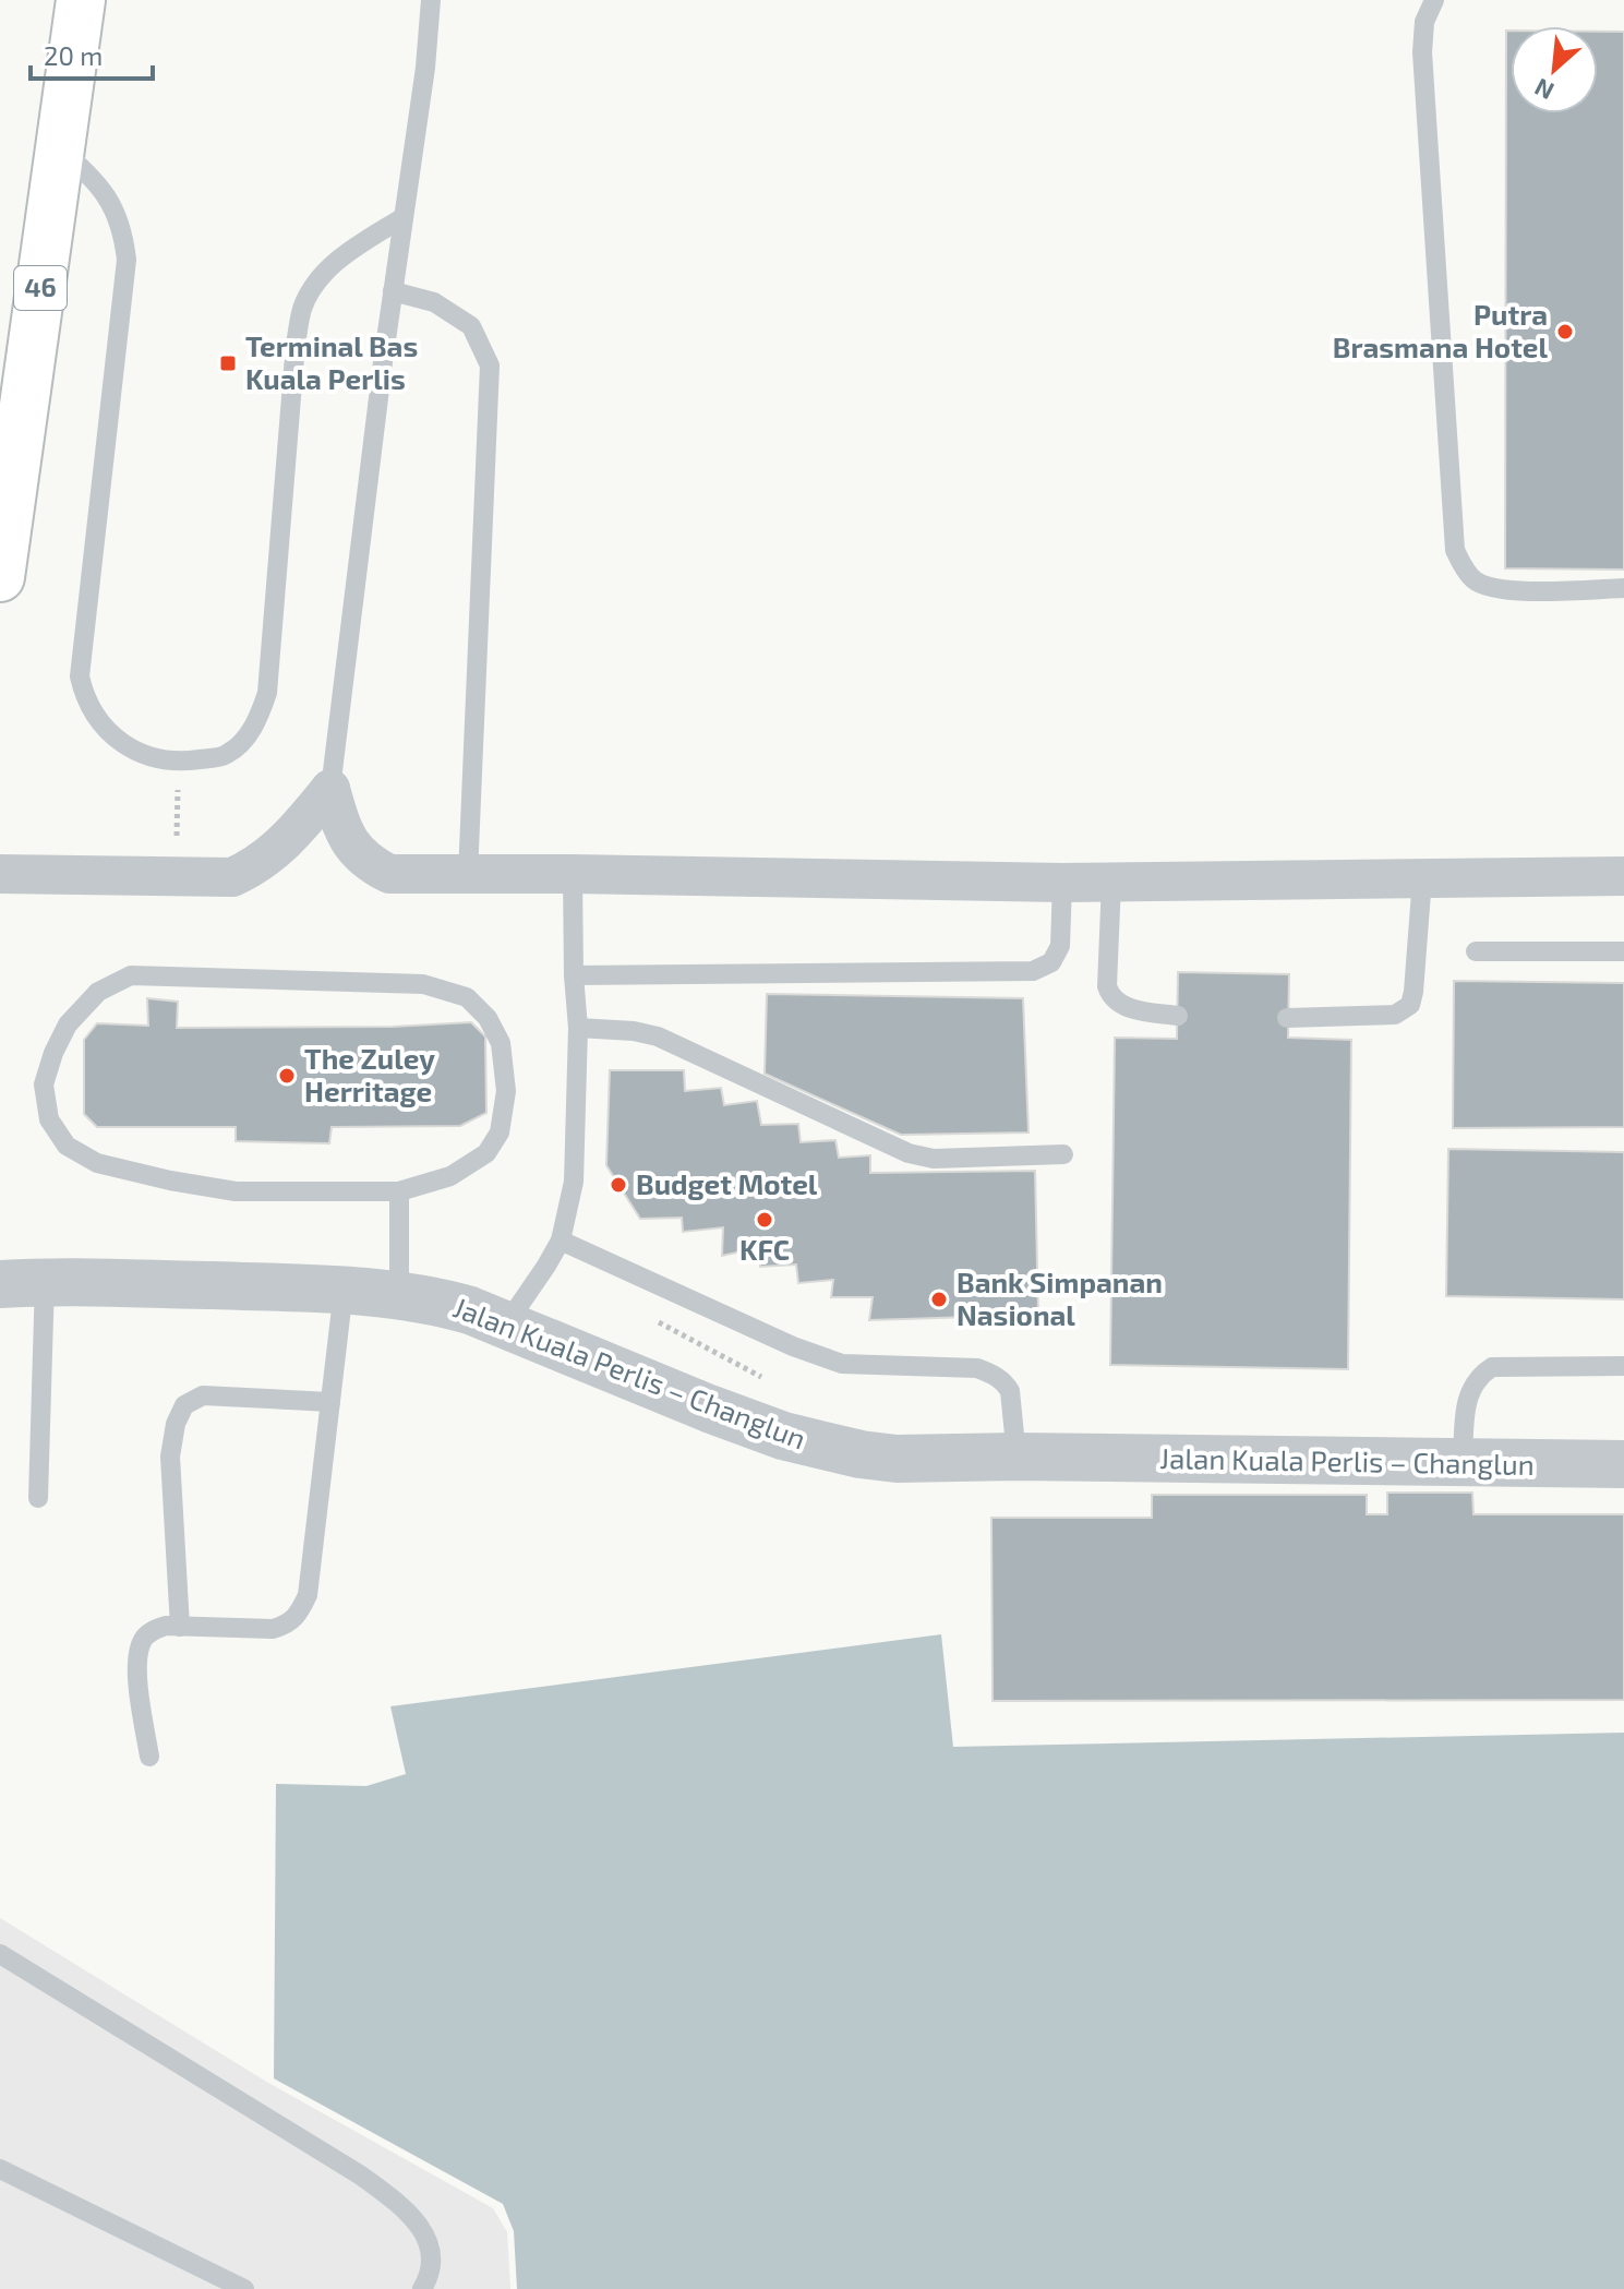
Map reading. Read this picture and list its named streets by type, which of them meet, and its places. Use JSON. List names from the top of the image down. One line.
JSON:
{"streets":{"main road":["46"],"street":["Jalan Kuala Perlis – Changlun"]},"places":{"other":["Putra Brasmana Hotel","The Zuley Herritage","Budget Motel","KFC","Bank Simpanan Nasional"],"transit":["Terminal Bas Kuala Perlis"]},"scale_bar":"20 m","north":"bottom left"}
